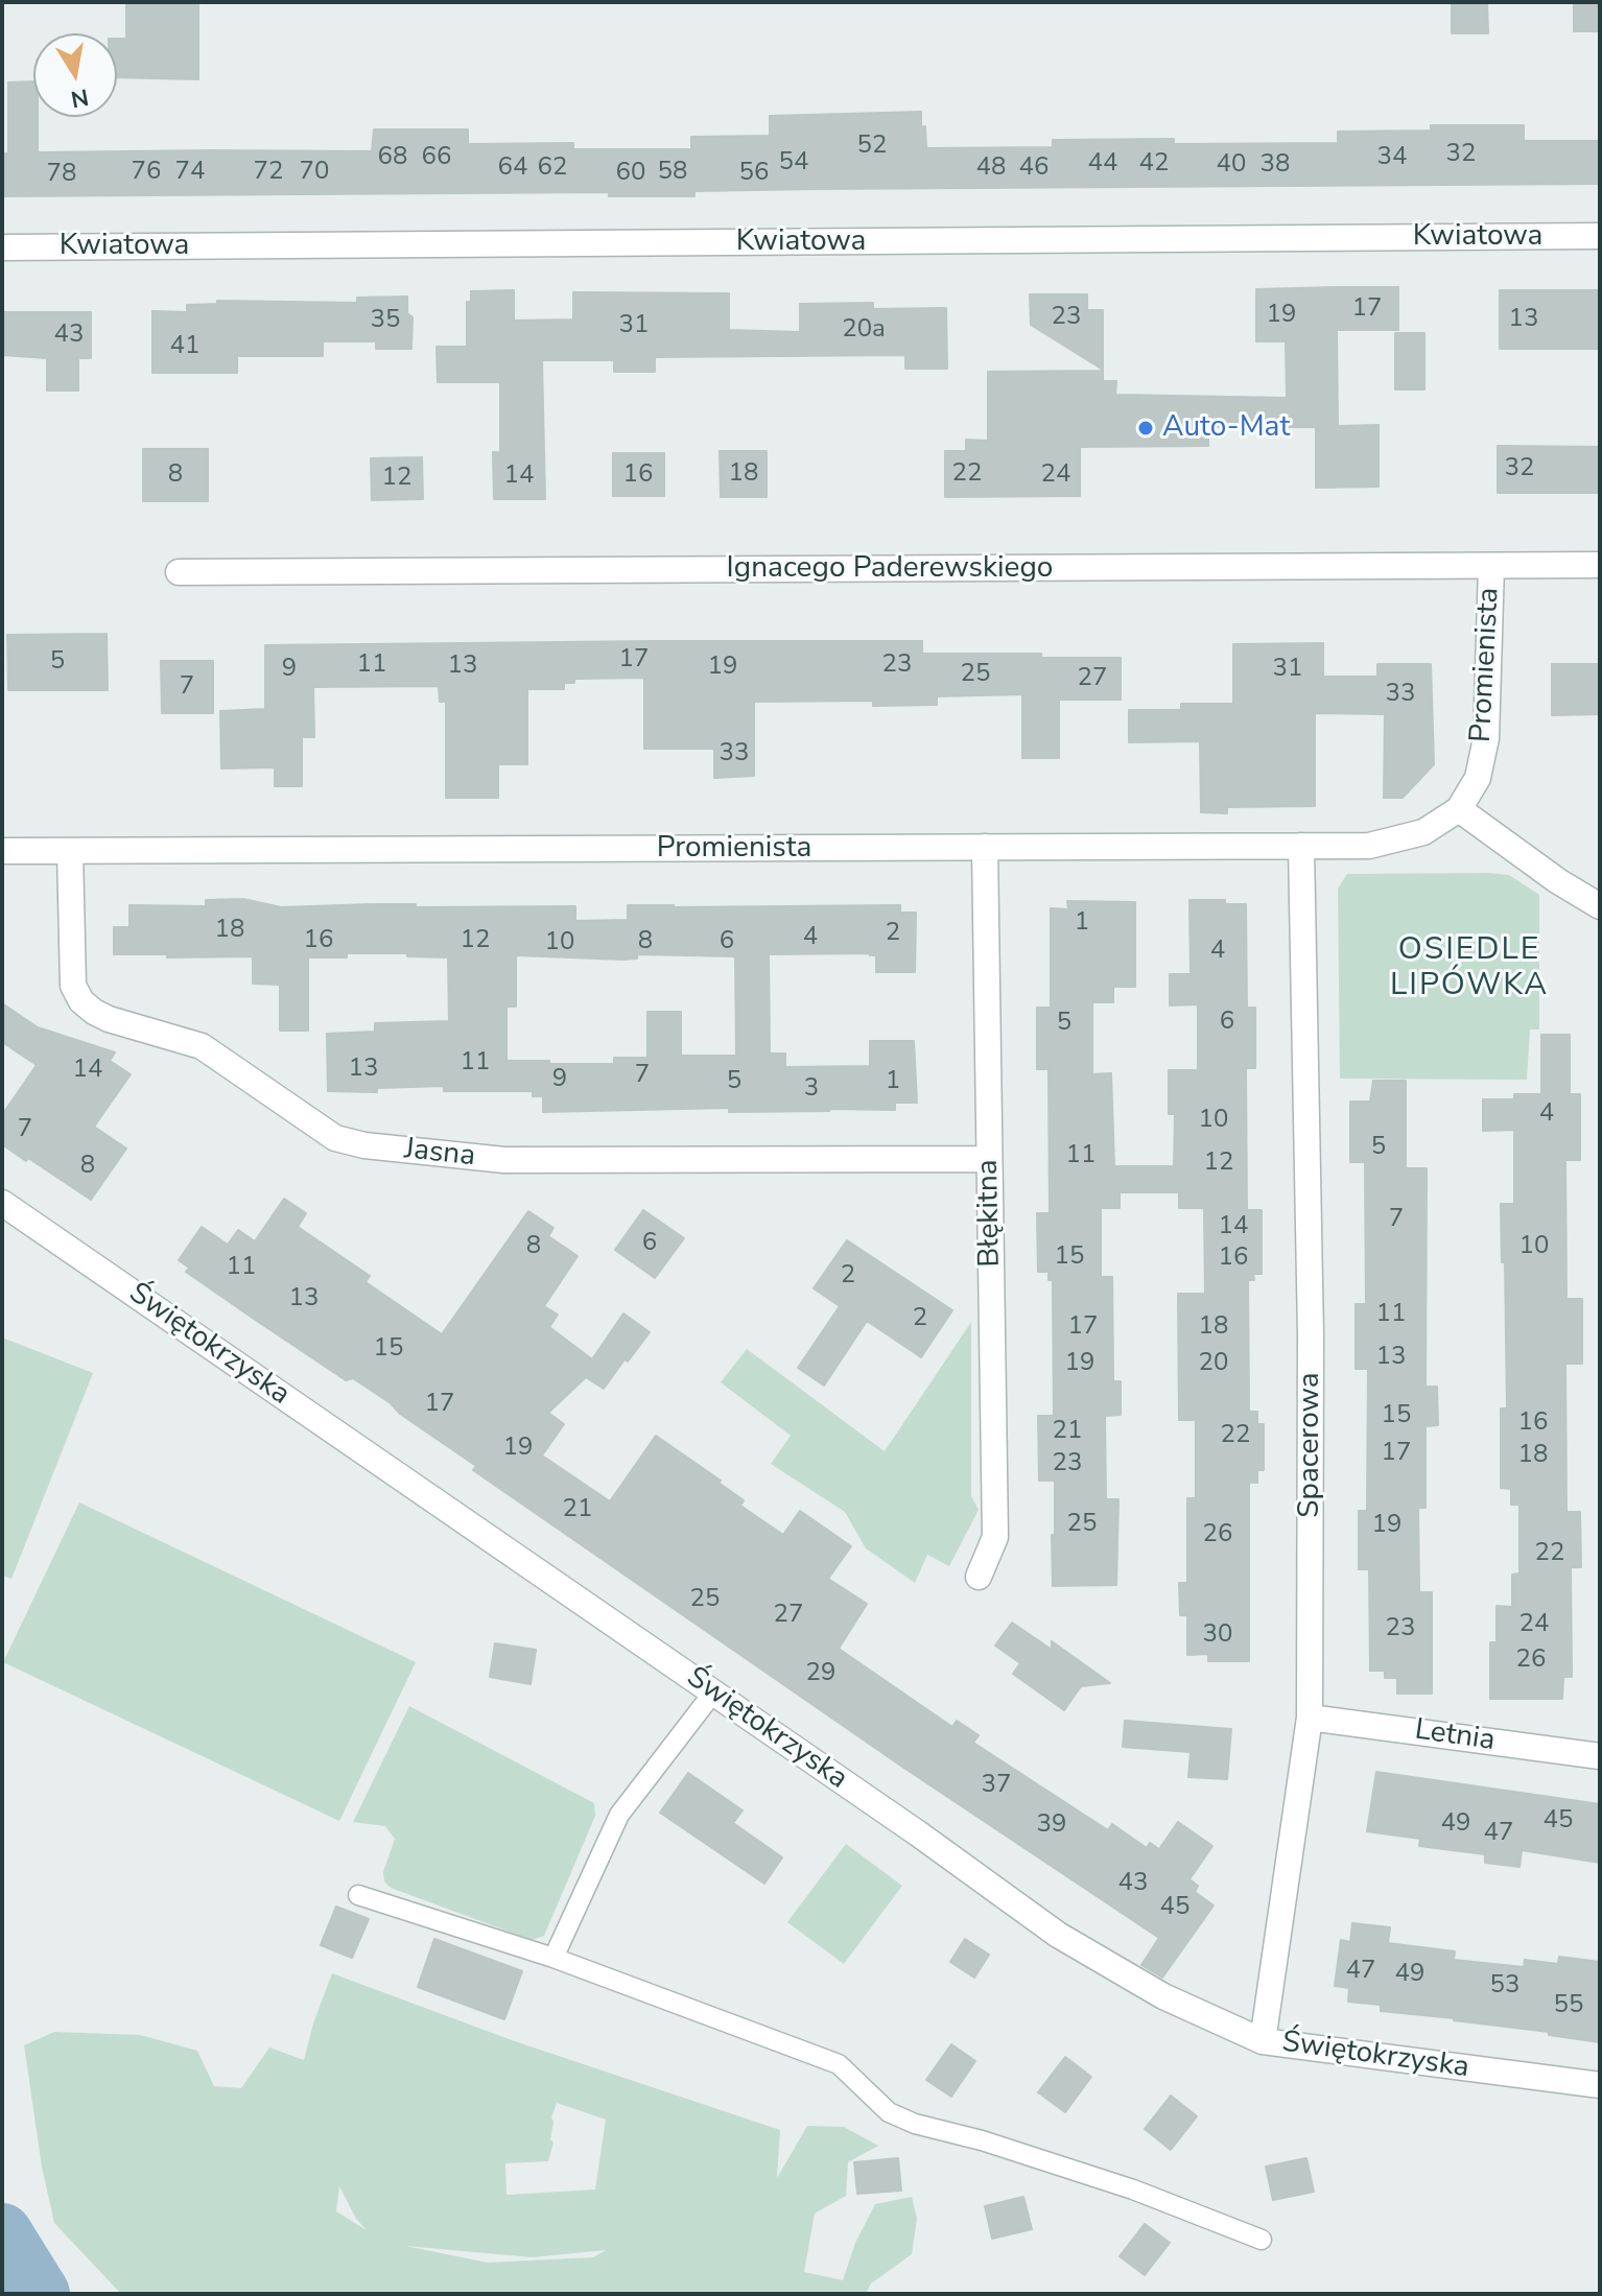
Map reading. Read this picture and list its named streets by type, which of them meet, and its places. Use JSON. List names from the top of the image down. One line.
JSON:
{"streets":{"street":["Kwiatowa","Ignacego Paderewskiego","Promienista","Jasna","Błękitna","Świętokrzyska","Spacerowa","Letnia"]},"crossings":[["Ignacego Paderewskiego","Promienista"],["Promienista","Jasna"],["Promienista","Błękitna"],["Promienista","Spacerowa"],["Jasna","Błękitna"],["Świętokrzyska","Spacerowa"],["Spacerowa","Letnia"]],"districts":["OSIEDLE LIPÓWKA"],"places":["Auto-Mat"],"house_numbers":["52","32","68","66","34","54","44","42","40","38","64","62","48","46","76","74","72","70","58","60","56","78","17","19","23","13","35","31","20a","43","41","32","18","22","8","16","24","14","12","17","5","11","23","13","19","9","31","25","27","7","33","33","1","18","2","4","16","12","8","6","10","4","6","5","11","13","14","7","9","5","1","3","4","10","7","5","11","12","8","7","14","6","8","10","15","16","11","2","13","11","2","17","18","15","13","19","20","17","15","16","21","22","19","17","18","23","21","25","19","26","22","25","27","24","23","30","26","29","37","45","49","39","47","43","45","47","49","53","55"],"north":"bottom"}
